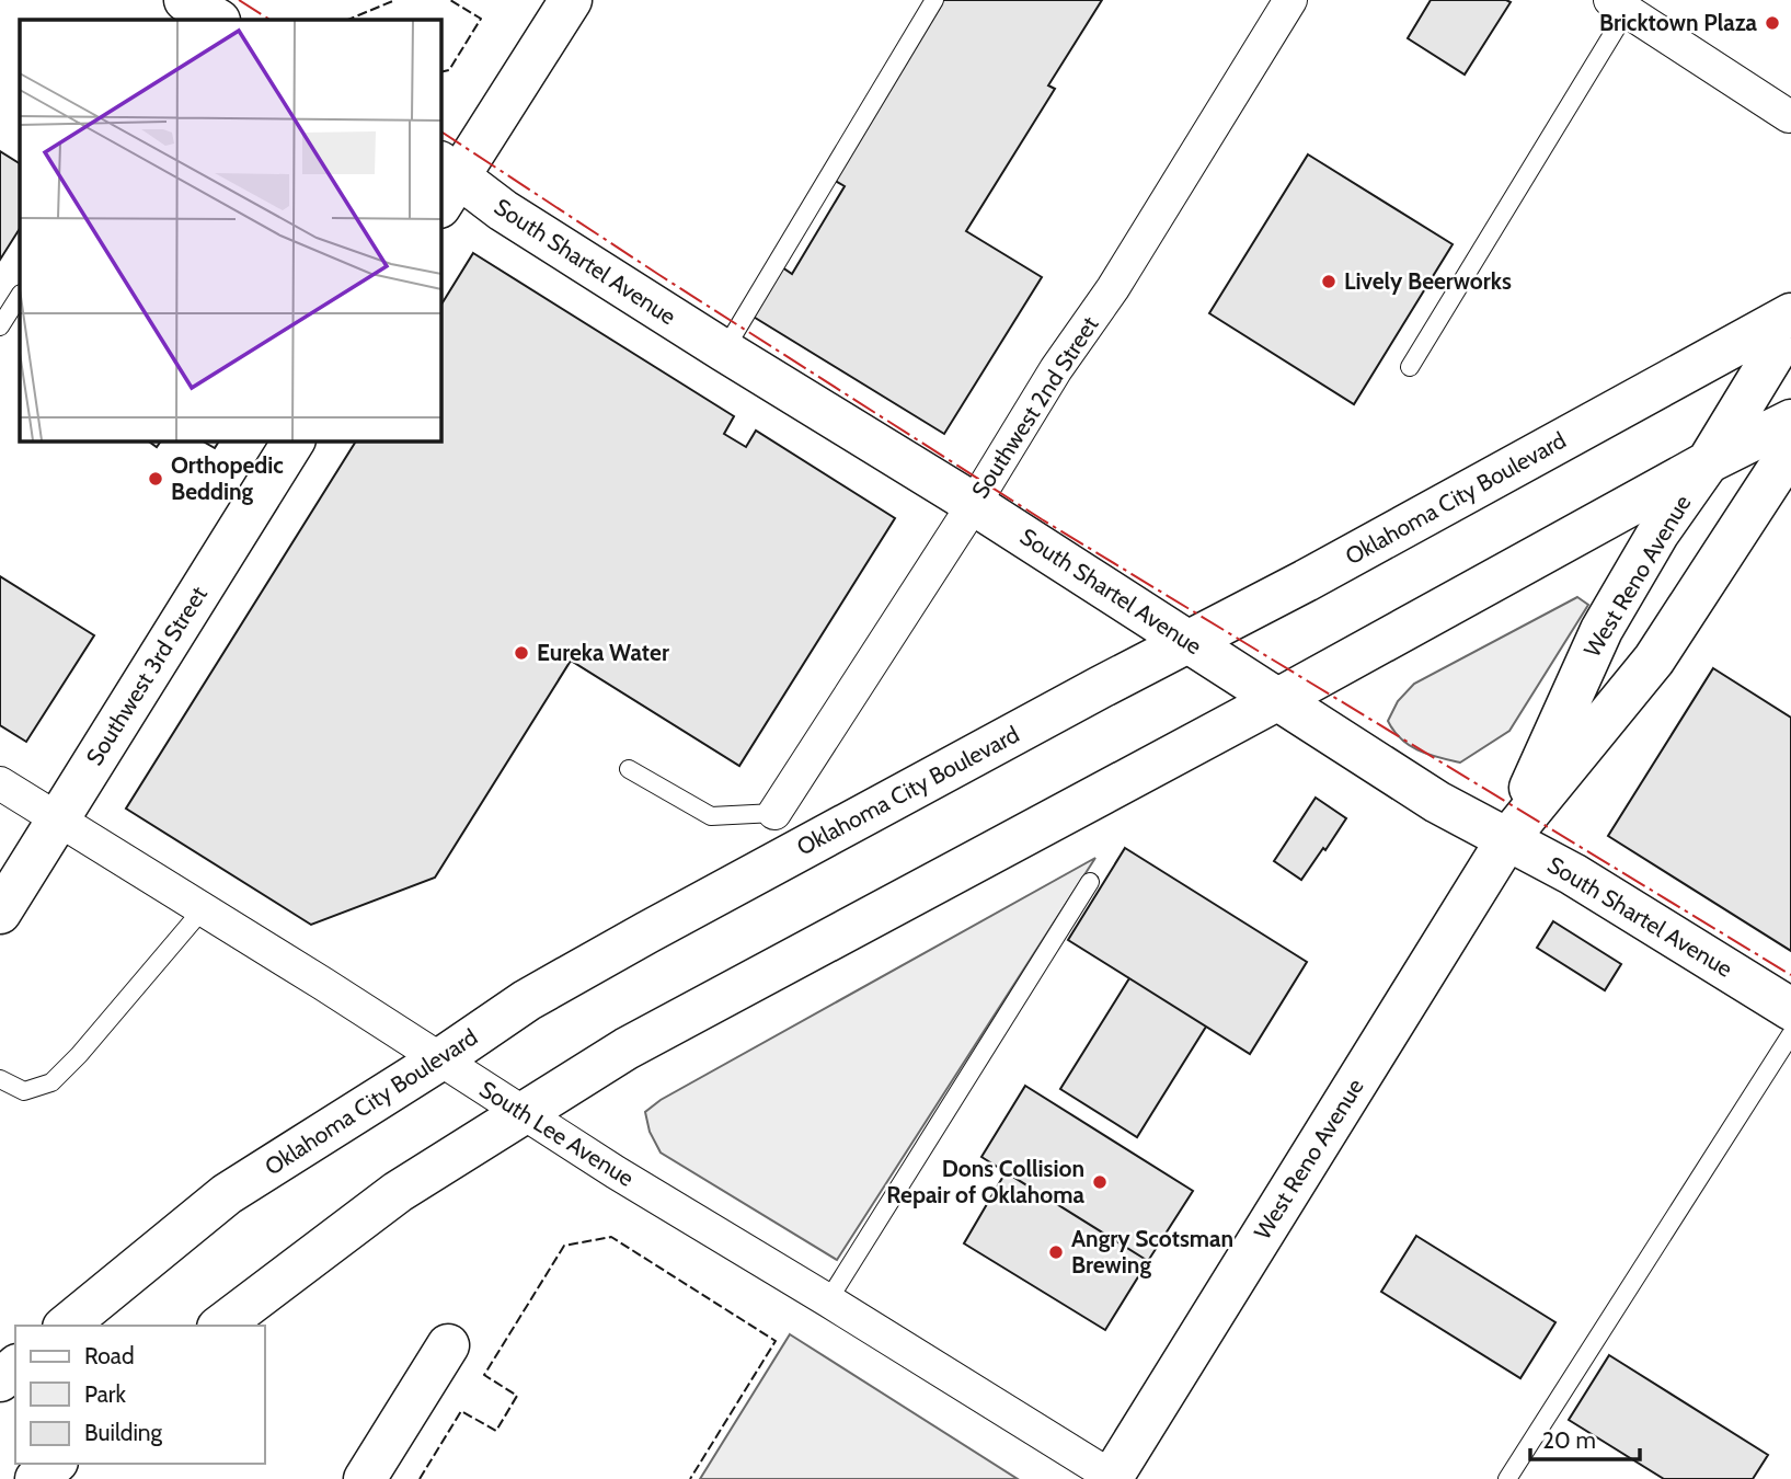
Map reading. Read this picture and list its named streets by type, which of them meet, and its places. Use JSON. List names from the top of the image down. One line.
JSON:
{"streets":{"main road":["South Shartel Avenue","Oklahoma City Boulevard","West Reno Avenue","Southwest 3rd Street"],"street":["Southwest 2nd Street","South Lee Avenue"]},"crossings":[["South Shartel Avenue","Southwest 2nd Street"],["South Shartel Avenue","Oklahoma City Boulevard"],["South Shartel Avenue","West Reno Avenue"],["Oklahoma City Boulevard","South Lee Avenue"],["West Reno Avenue","South Lee Avenue"],["Southwest 3rd Street","South Lee Avenue"]],"places":["Bricktown Plaza","Lively Beerworks","Orthopedic Bedding","Eureka Water","Dons Collision Repair of Oklahoma","Angry Scotsman Brewing"],"legend":["Road","Park","Building"],"scale_bar":"20 m"}
